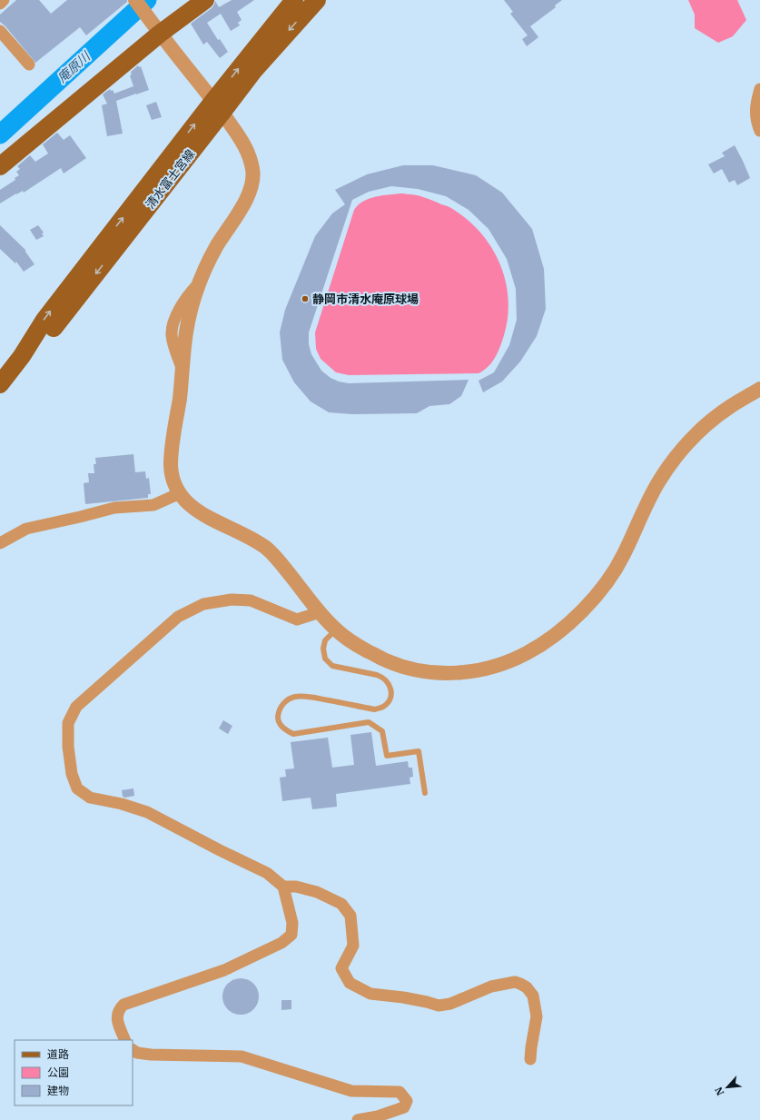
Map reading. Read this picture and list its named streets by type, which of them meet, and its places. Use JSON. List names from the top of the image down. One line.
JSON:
{"streets":{"main road":["清水富士宮線"]},"water":["庵原川"],"places":["静岡市清水庵原球場"],"legend":["道路","公園","建物"],"north":"bottom left"}
